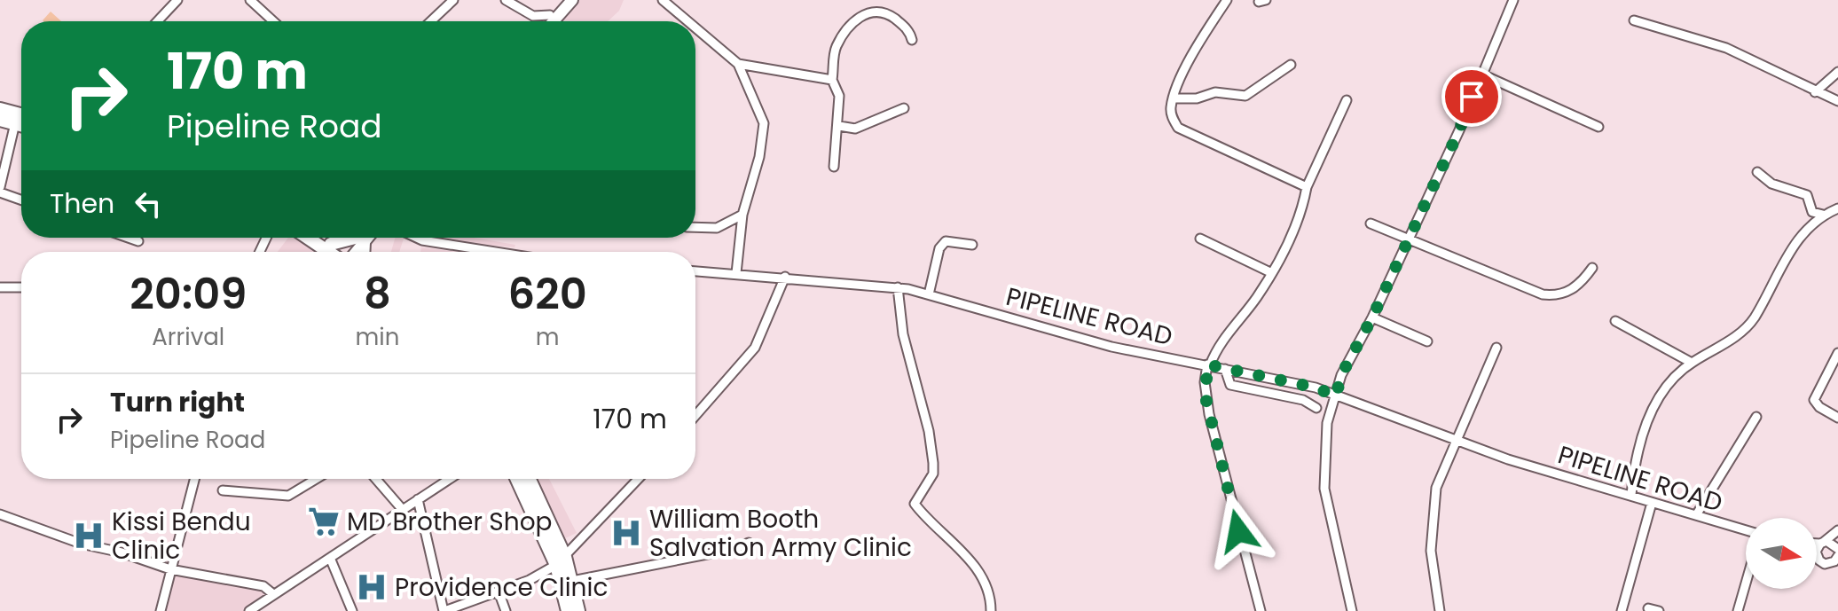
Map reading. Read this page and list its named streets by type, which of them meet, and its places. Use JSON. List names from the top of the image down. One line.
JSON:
{"streets":{"street":["PIPELINE ROAD"]},"places":{"supermarket":["MD Brother Shop"],"hospital":["William Booth Salvation Army Clinic","Kissi Bendu Clinic","Providence Clinic"]},"north":"right","page":{"turn":["170 m","Pipeline Road"],"then":"Then","eta":["20:09","Arrival","8","min","620","m"],"list":[{"name":"Turn right","note":"Pipeline Road","value":"170 m"}]}}
